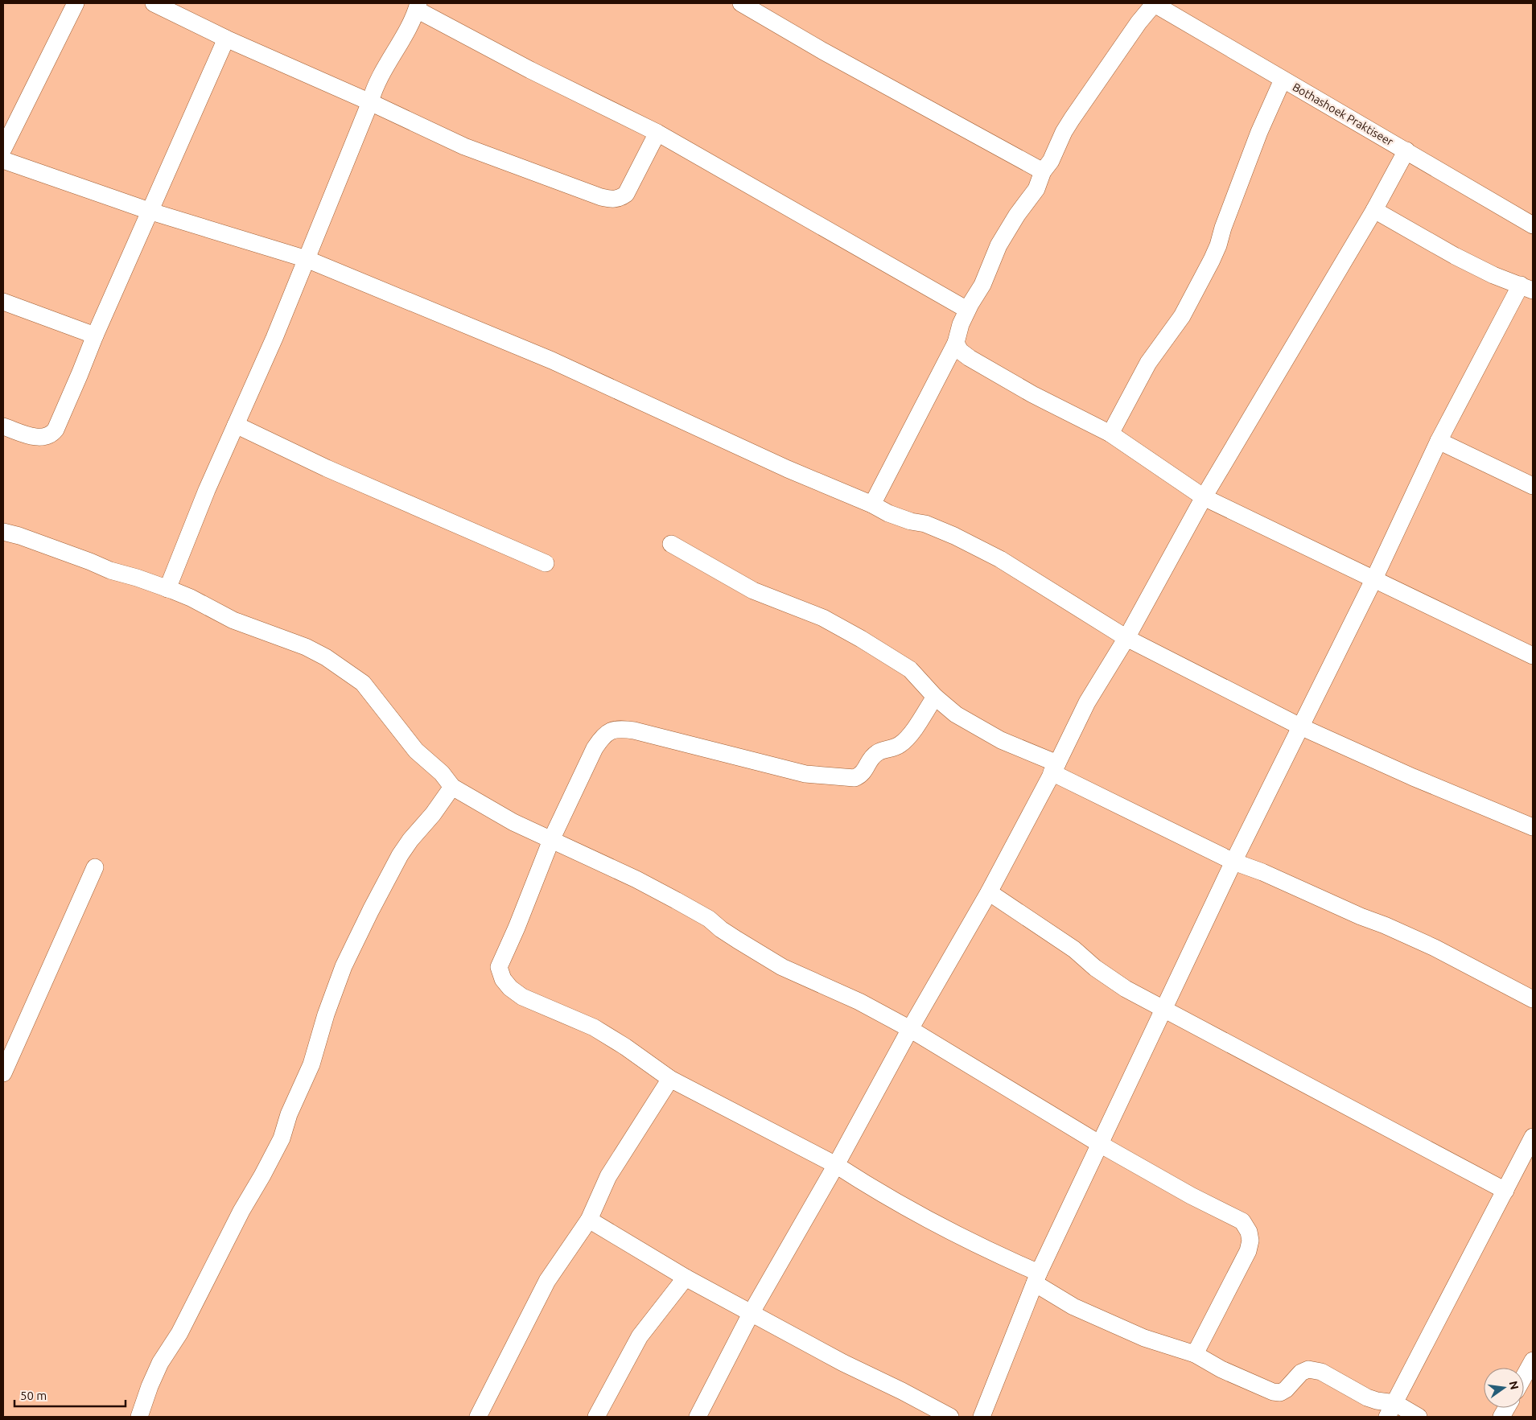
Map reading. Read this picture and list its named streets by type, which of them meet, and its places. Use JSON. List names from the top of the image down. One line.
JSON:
{"streets":{"street":["Bothashoek Praktiseer"]},"scale_bar":"50 m","north":"right"}
